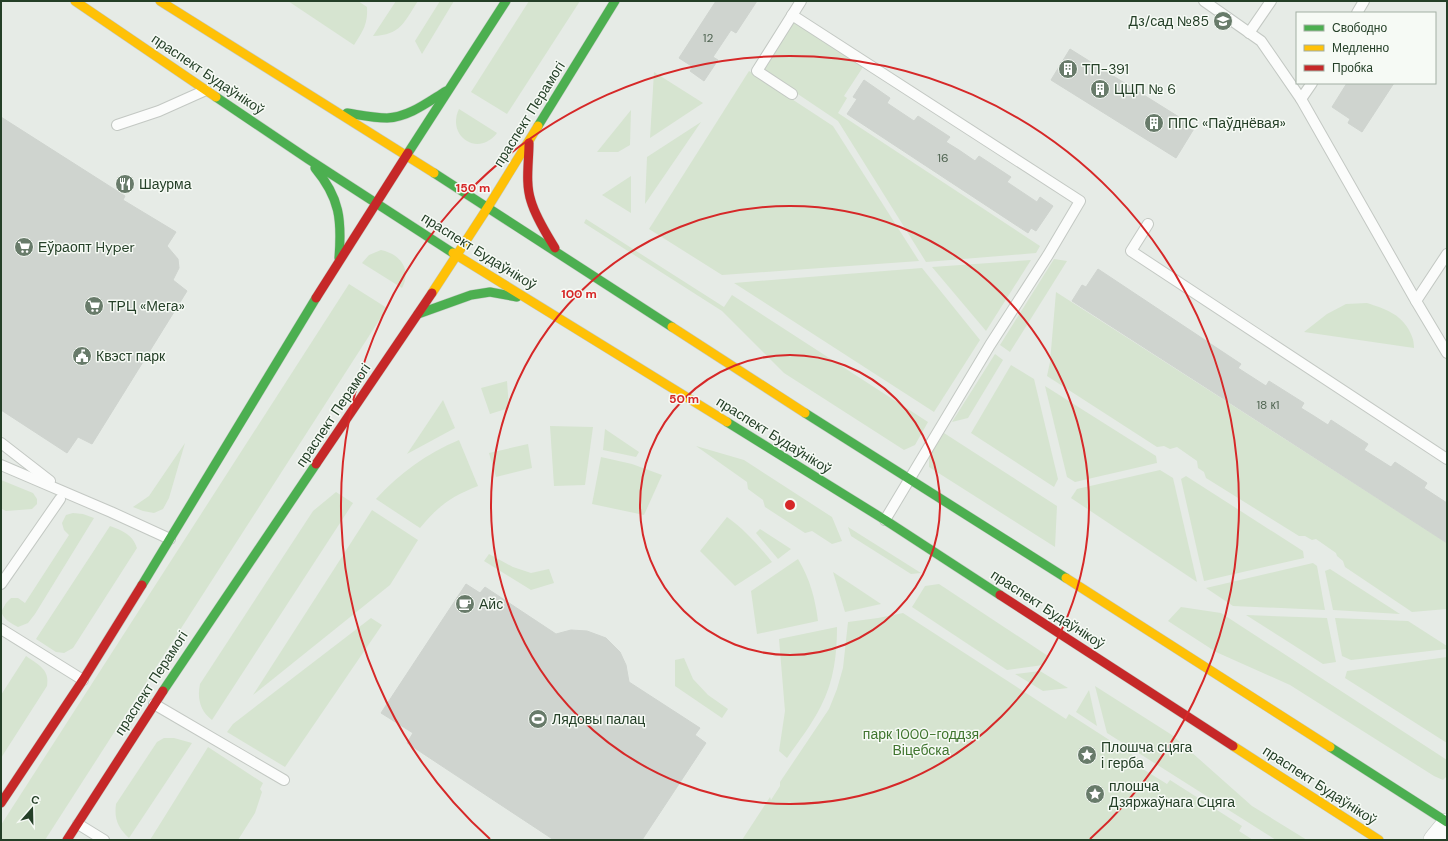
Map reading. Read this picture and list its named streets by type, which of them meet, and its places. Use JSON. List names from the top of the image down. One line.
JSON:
{"streets":{"main road":["праспект Будаўнікоў","праспект Перамогі"]},"crossings":[["праспект Будаўнікоў","праспект Перамогі"]],"parks":["парк 1000-годдзя Віцебска"],"places":{"school or university":["Дз/сад №85"],"building":["ТП-391","ЦЦП № 6","ППС «Паўднёвая»"],"restaurant":["Шаурма"],"supermarket":["Еўраопт Hyper","ТРЦ «Мега»"],"public building":["Квэст парк"],"cafe":["Айс"],"sports":["Лядовы палац"],"place":["Плошча сцяга і герба","плошча Дзяржаўнага Сцяга"]},"house_numbers":["12","16","18 к1"],"legend":["Свободно","Медленно","Пробка"],"north":"top","rings":["150 m","100 m","50 m"]}
